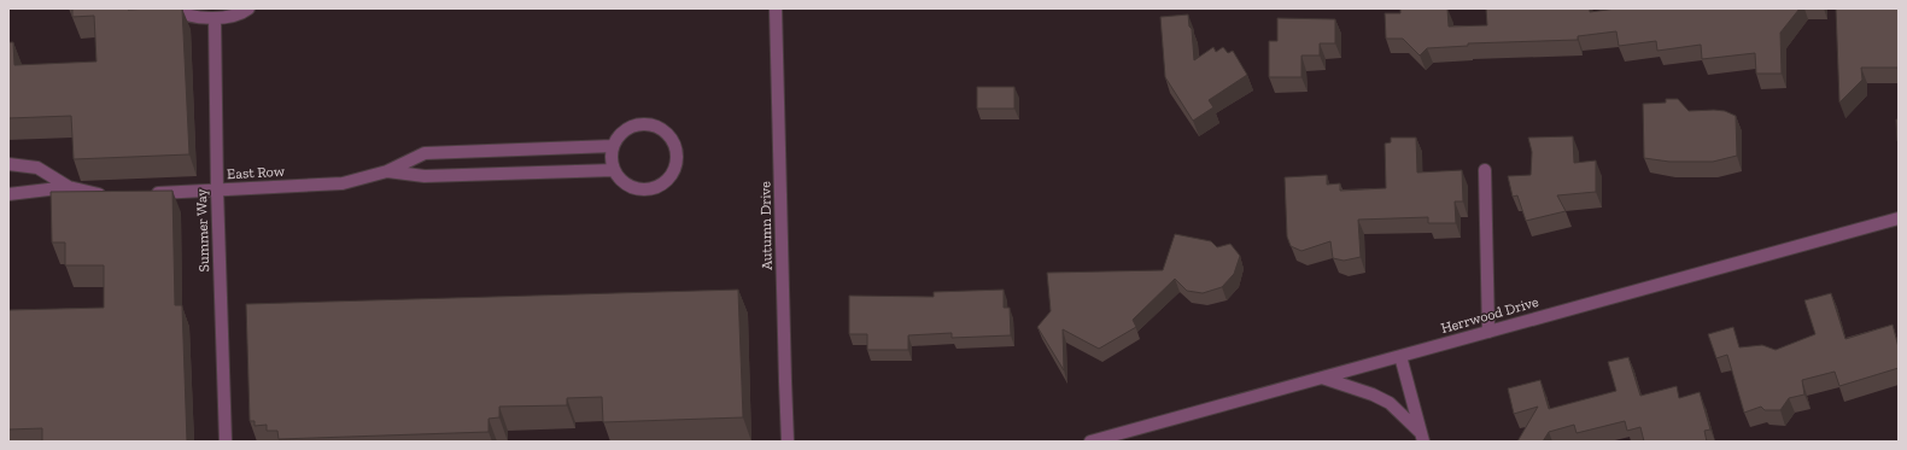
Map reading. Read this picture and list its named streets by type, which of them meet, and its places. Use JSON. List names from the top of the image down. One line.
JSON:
{"streets":{"street":["East Row","Autumn Drive","Summer Way","Herrwood Drive"]},"crossings":[["East Row","Summer Way"]]}
